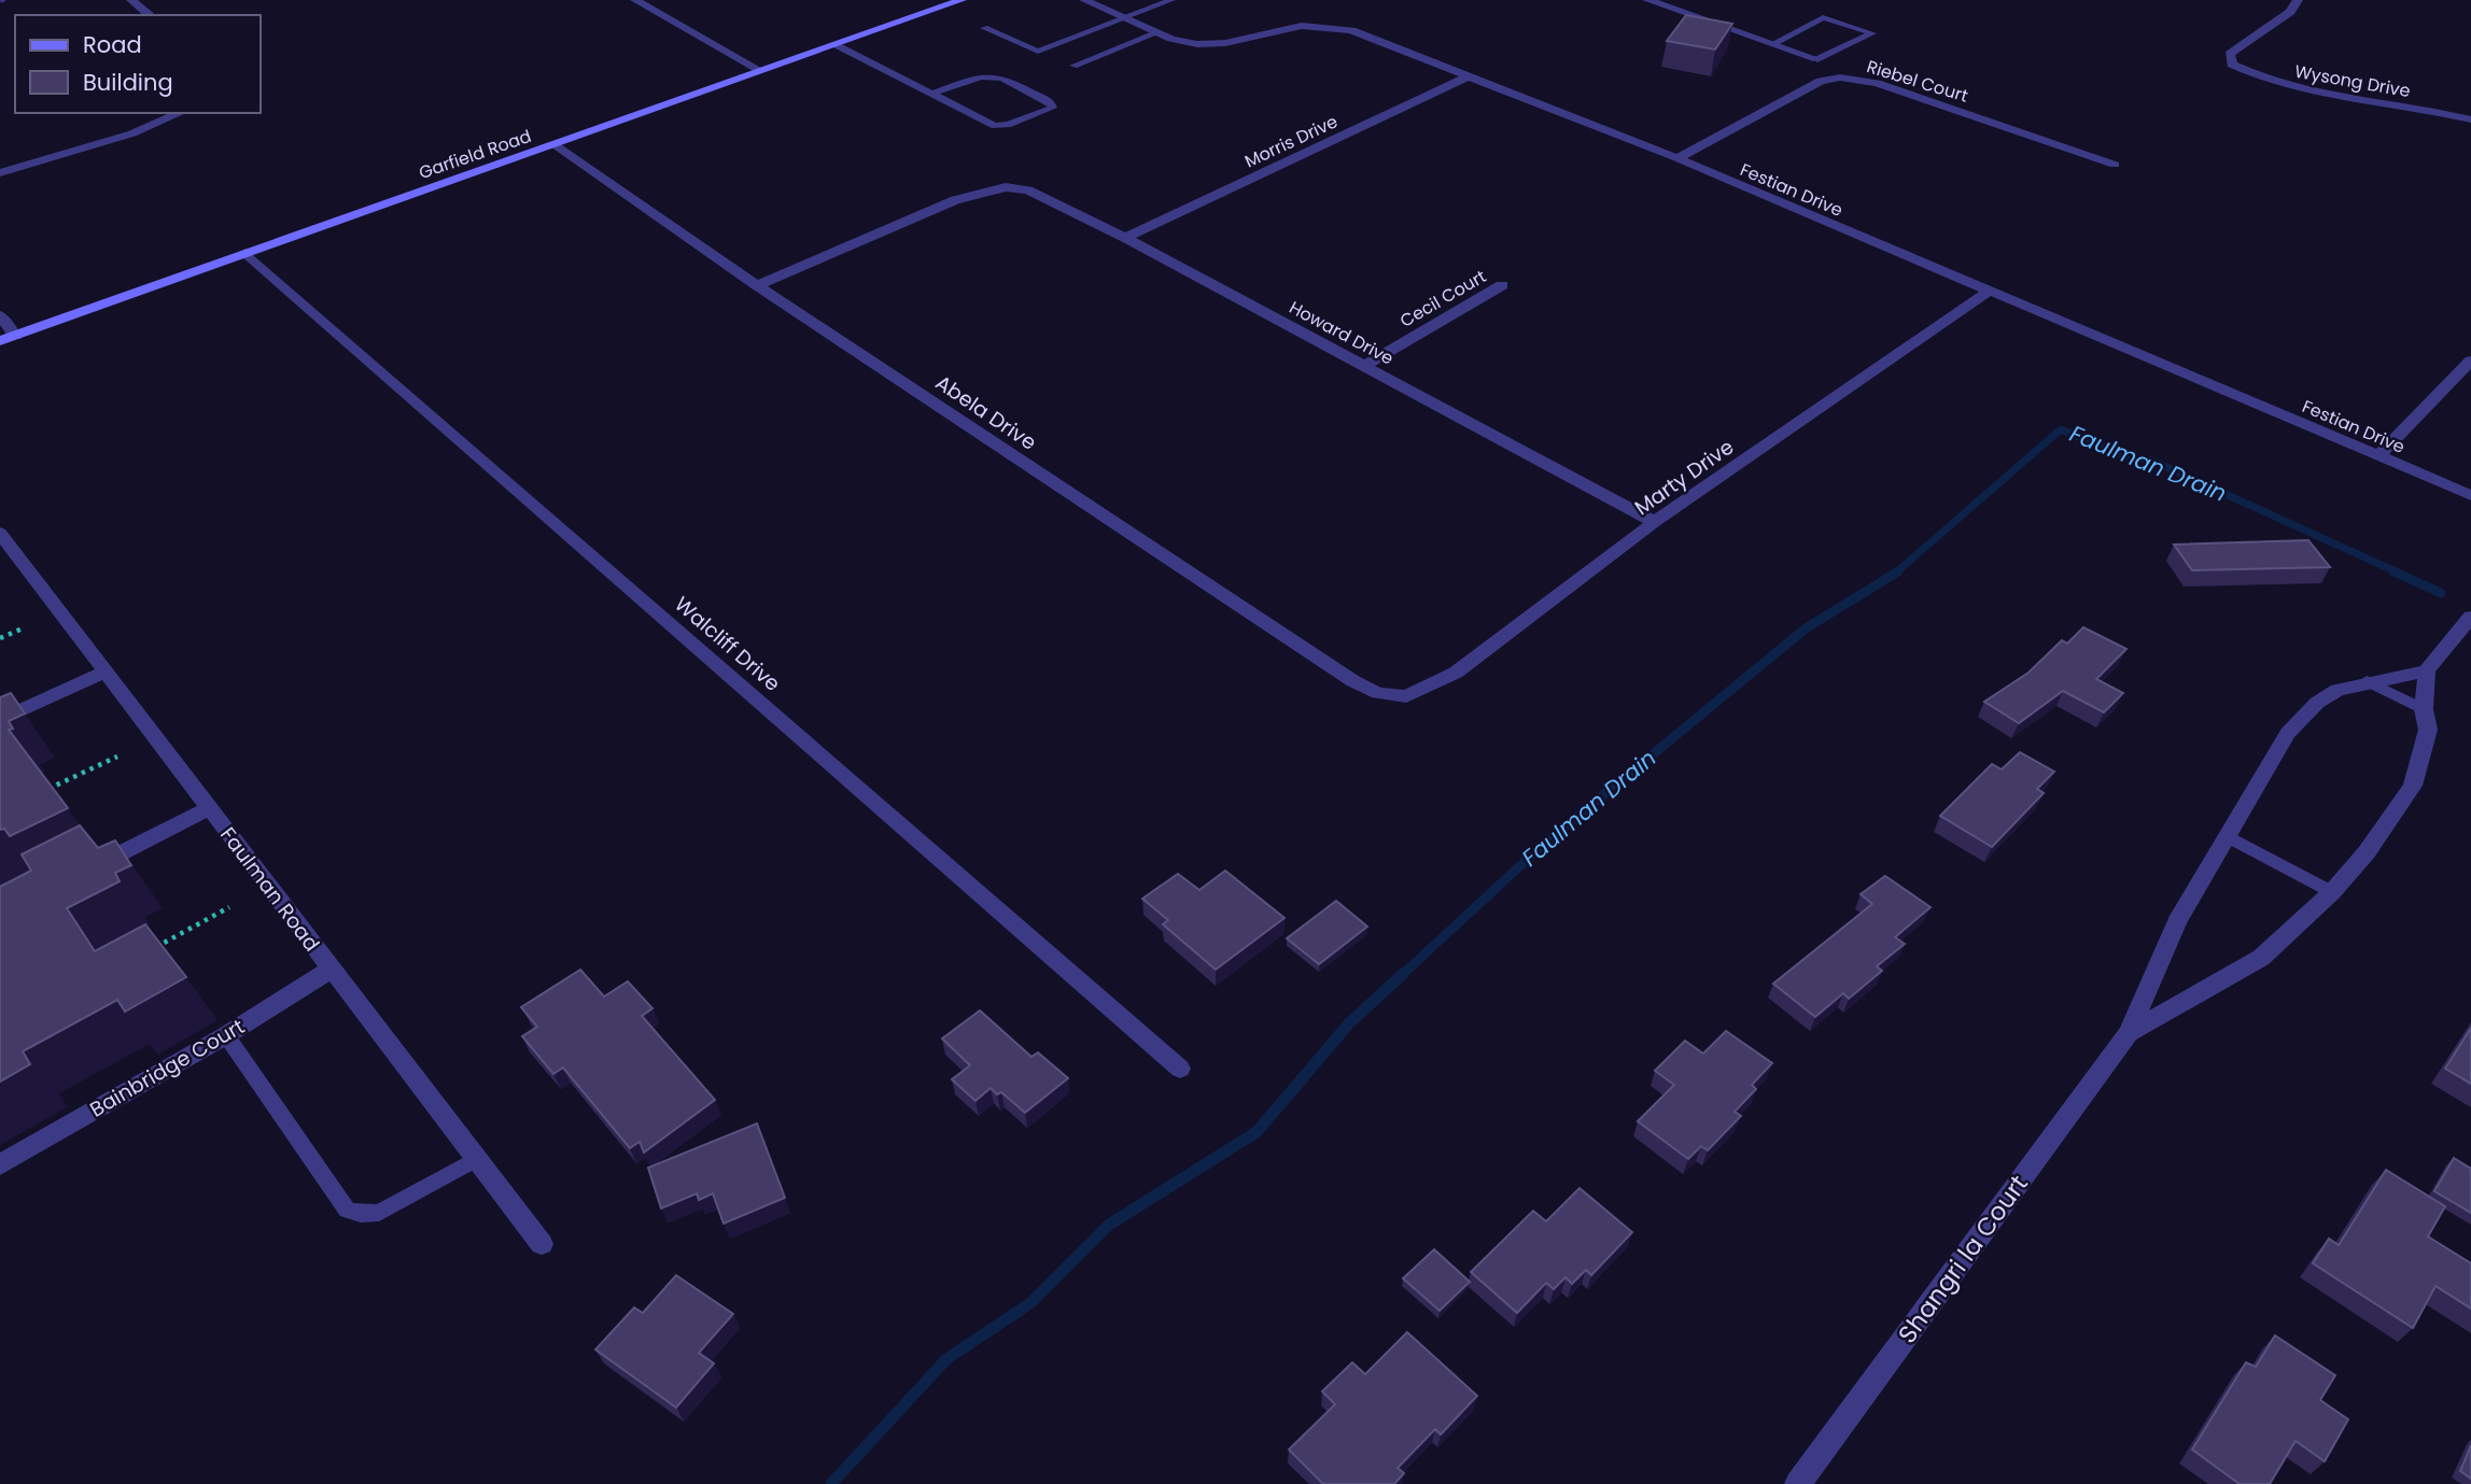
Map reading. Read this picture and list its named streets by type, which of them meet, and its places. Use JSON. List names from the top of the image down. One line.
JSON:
{"streets":{"main road":["Garfield Road"],"street":["Riebel Court","Wysong Drive","Morris Drive","Festian Drive","Cecil Court","Howard Drive","Abela Drive","Marty Drive","Walcliff Drive","Faulman Road","Bainbridge Court","Shangri la Court"]},"crossings":[["Riebel Court","Festian Drive"],["Morris Drive","Festian Drive"],["Morris Drive","Howard Drive"],["Garfield Road","Abela Drive"],["Garfield Road","Walcliff Drive"],["Festian Drive","Marty Drive"],["Cecil Court","Howard Drive"],["Howard Drive","Abela Drive"],["Howard Drive","Marty Drive"],["Abela Drive","Marty Drive"],["Faulman Road","Bainbridge Court"]],"water":["Faulman Drain"],"legend":["Road","Building"]}
